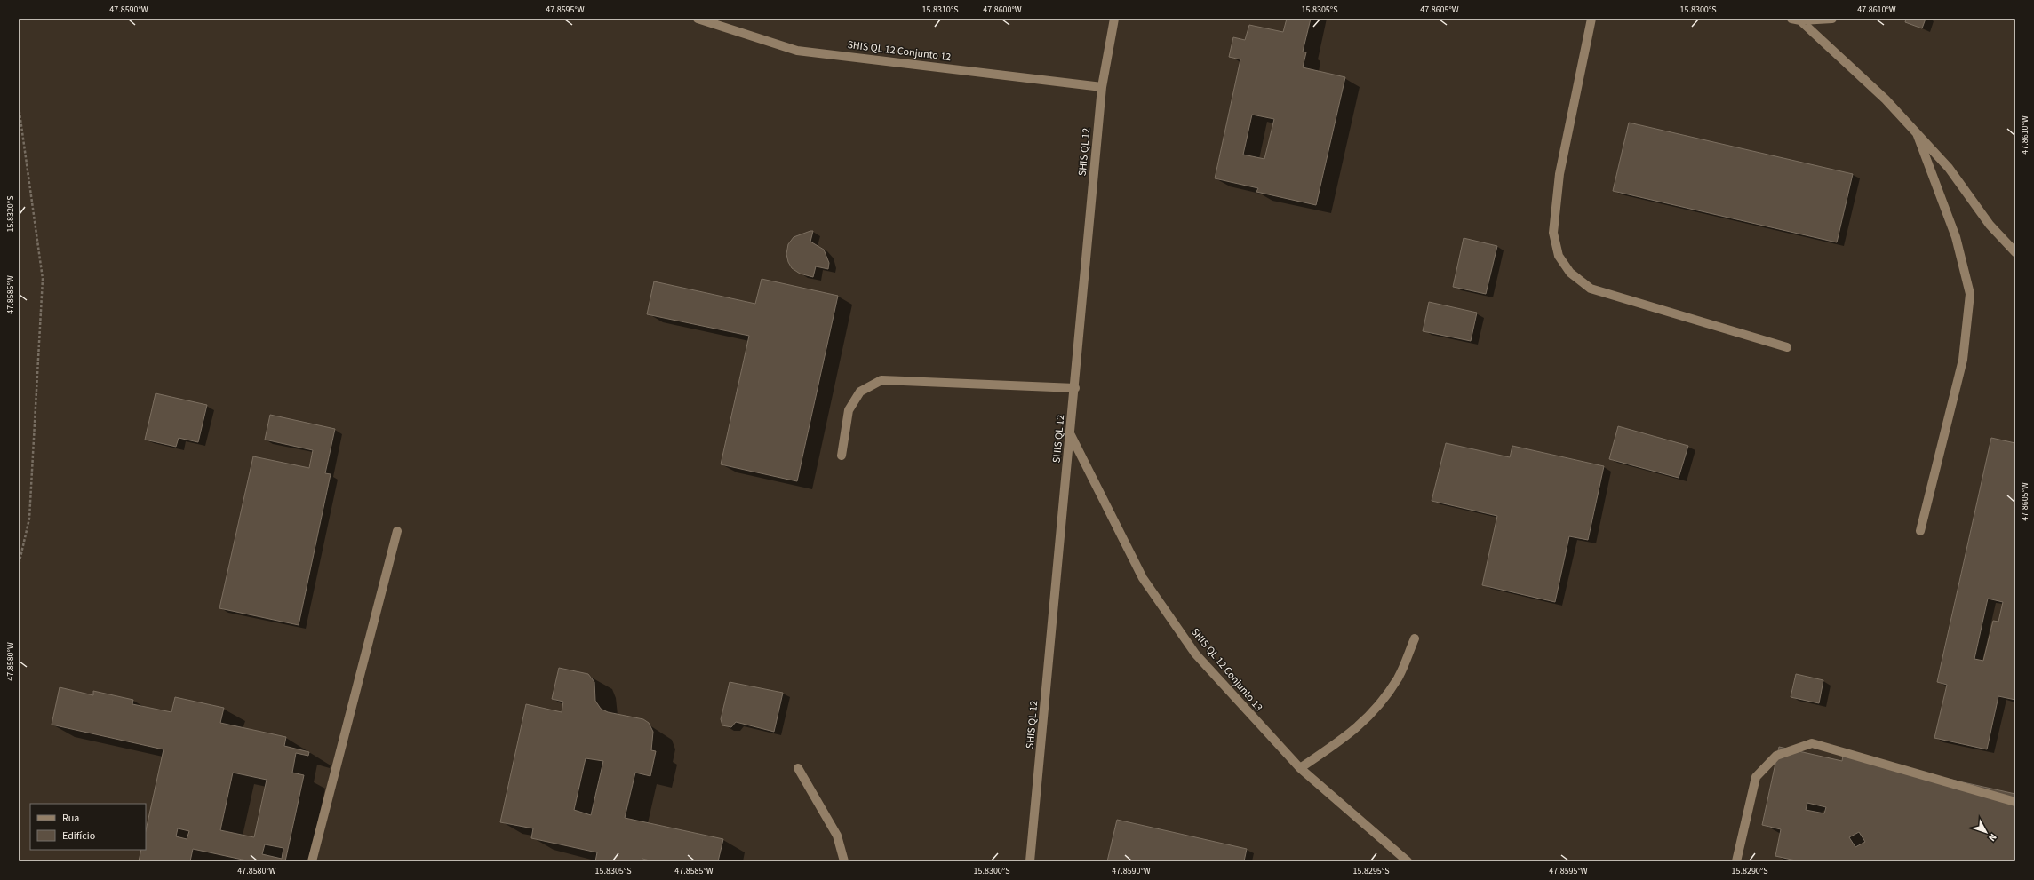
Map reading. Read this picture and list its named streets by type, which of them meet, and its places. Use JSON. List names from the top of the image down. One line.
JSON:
{"streets":{"street":["SHIS QL 12 Conjunto 12","SHIS QL 12","SHIS QL 12 Conjunto 13"]},"crossings":[["SHIS QL 12 Conjunto 12","SHIS QL 12"],["SHIS QL 12","SHIS QL 12 Conjunto 13"]],"legend":["Rua","Edifício"],"north":"bottom right","coordinates":["47.8590°W","47.8595°W","15.8310°S","47.8600°W","15.8305°S","47.8605°W","15.8300°S","47.8610°W","15.8320°S","47.8585°W","47.8580°W","15.8295°S","15.8290°S"]}
